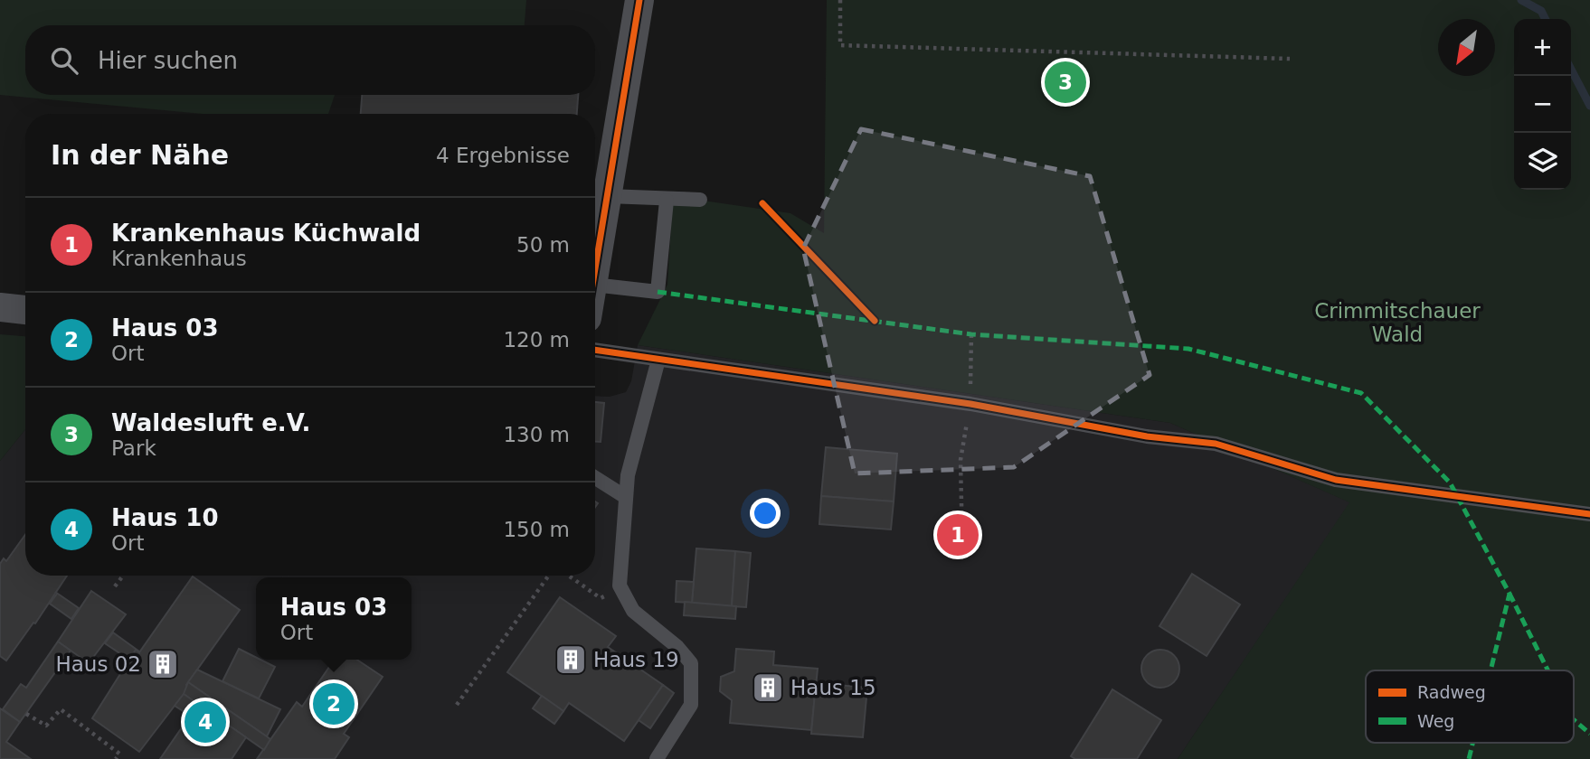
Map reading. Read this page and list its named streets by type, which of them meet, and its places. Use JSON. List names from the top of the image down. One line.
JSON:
{"parks":["Crimmitschauer Wald"],"places":{"building":["Haus 19","Haus 02","Haus 15"]},"legend":["Radweg","Weg"],"north":"bottom left","page":{"map_buttons":["+","−"],"search":"Hier suchen","pins":["3","1","2","4"],"heading":["In der Nähe","4 Ergebnisse"],"list":[{"mark":"1","name":"Krankenhaus Küchwald","note":"Krankenhaus","value":"50 m"},{"mark":"2","name":"Haus 03","note":"Ort","value":"120 m"},{"mark":"3","name":"Waldesluft e.V.","note":"Park","value":"130 m"},{"mark":"4","name":"Haus 10","note":"Ort","value":"150 m"}],"popup":["Haus 03","Ort"]}}
